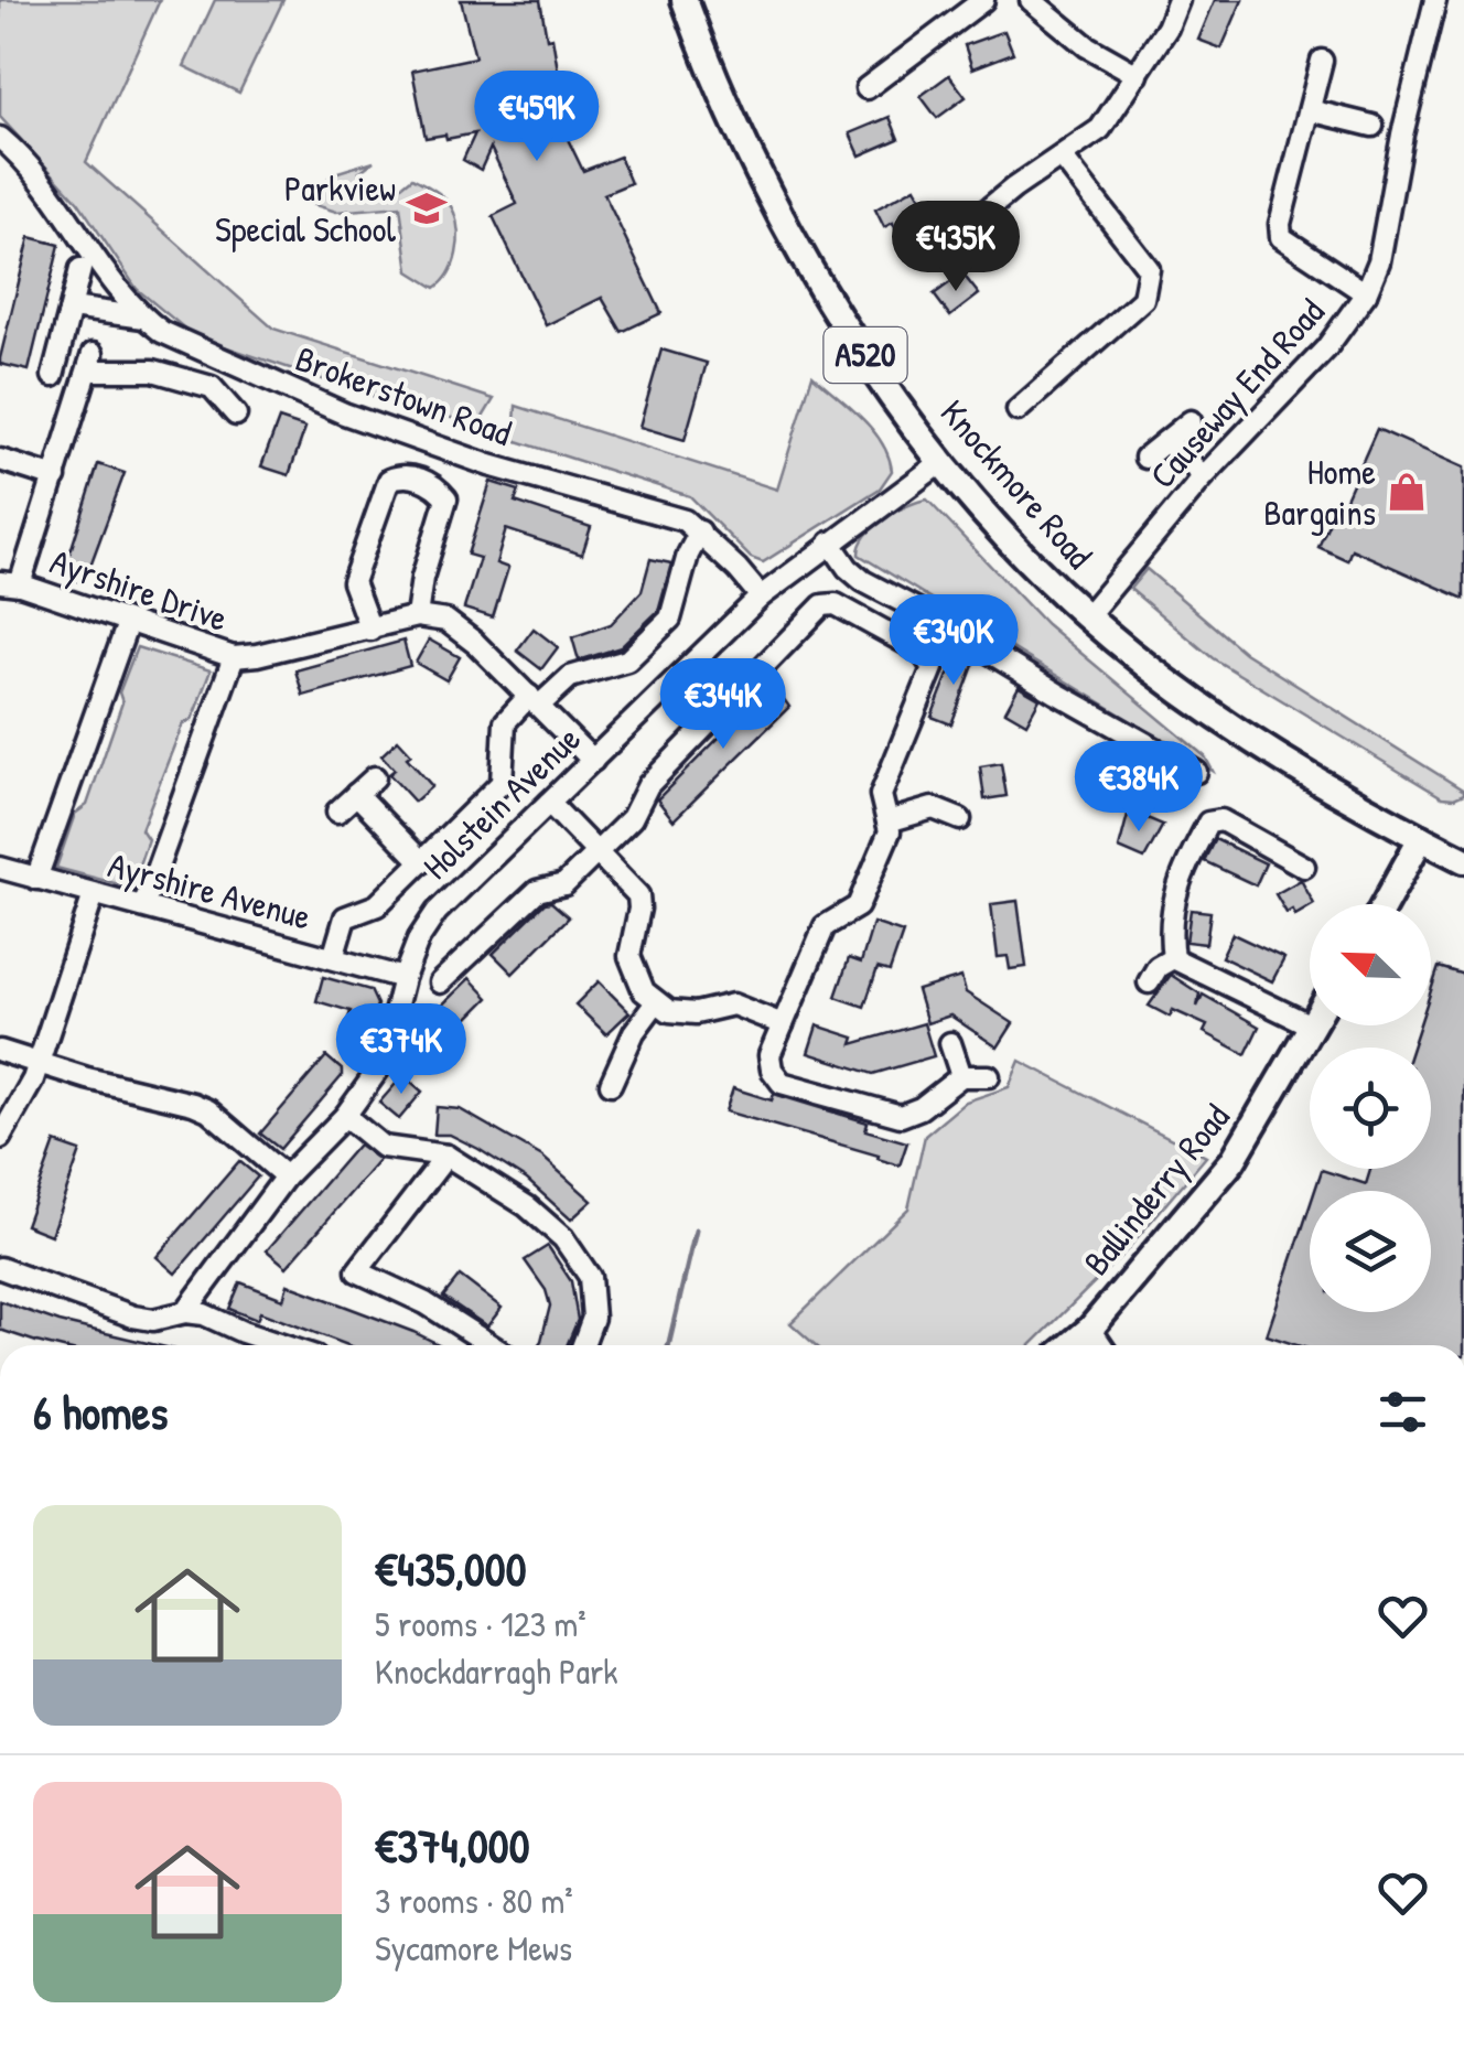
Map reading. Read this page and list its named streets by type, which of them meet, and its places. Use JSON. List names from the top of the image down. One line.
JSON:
{"streets":{"main road":["A520","Knockmore Road","Ballinderry Road"],"street":["Causeway End Road","Brokerstown Road","Ayrshire Drive","Holstein Avenue","Ayrshire Avenue"]},"crossings":[["Causeway End Road","Knockmore Road"],["Brokerstown Road","Holstein Avenue"],["Holstein Avenue","Ayrshire Avenue"]],"places":{"school or university":["Parkview Special School"],"shop":["Home Bargains"]},"north":"top left","page":{"price":["€459K","€435K","€340K","€344K","€384K","€374K"],"heading":"6 homes","list":[{"name":"€435,000","note":"5 rooms · 123 m² · Knockdarragh Park"},{"name":"€374,000","note":"3 rooms · 80 m² · Sycamore Mews"}]}}
